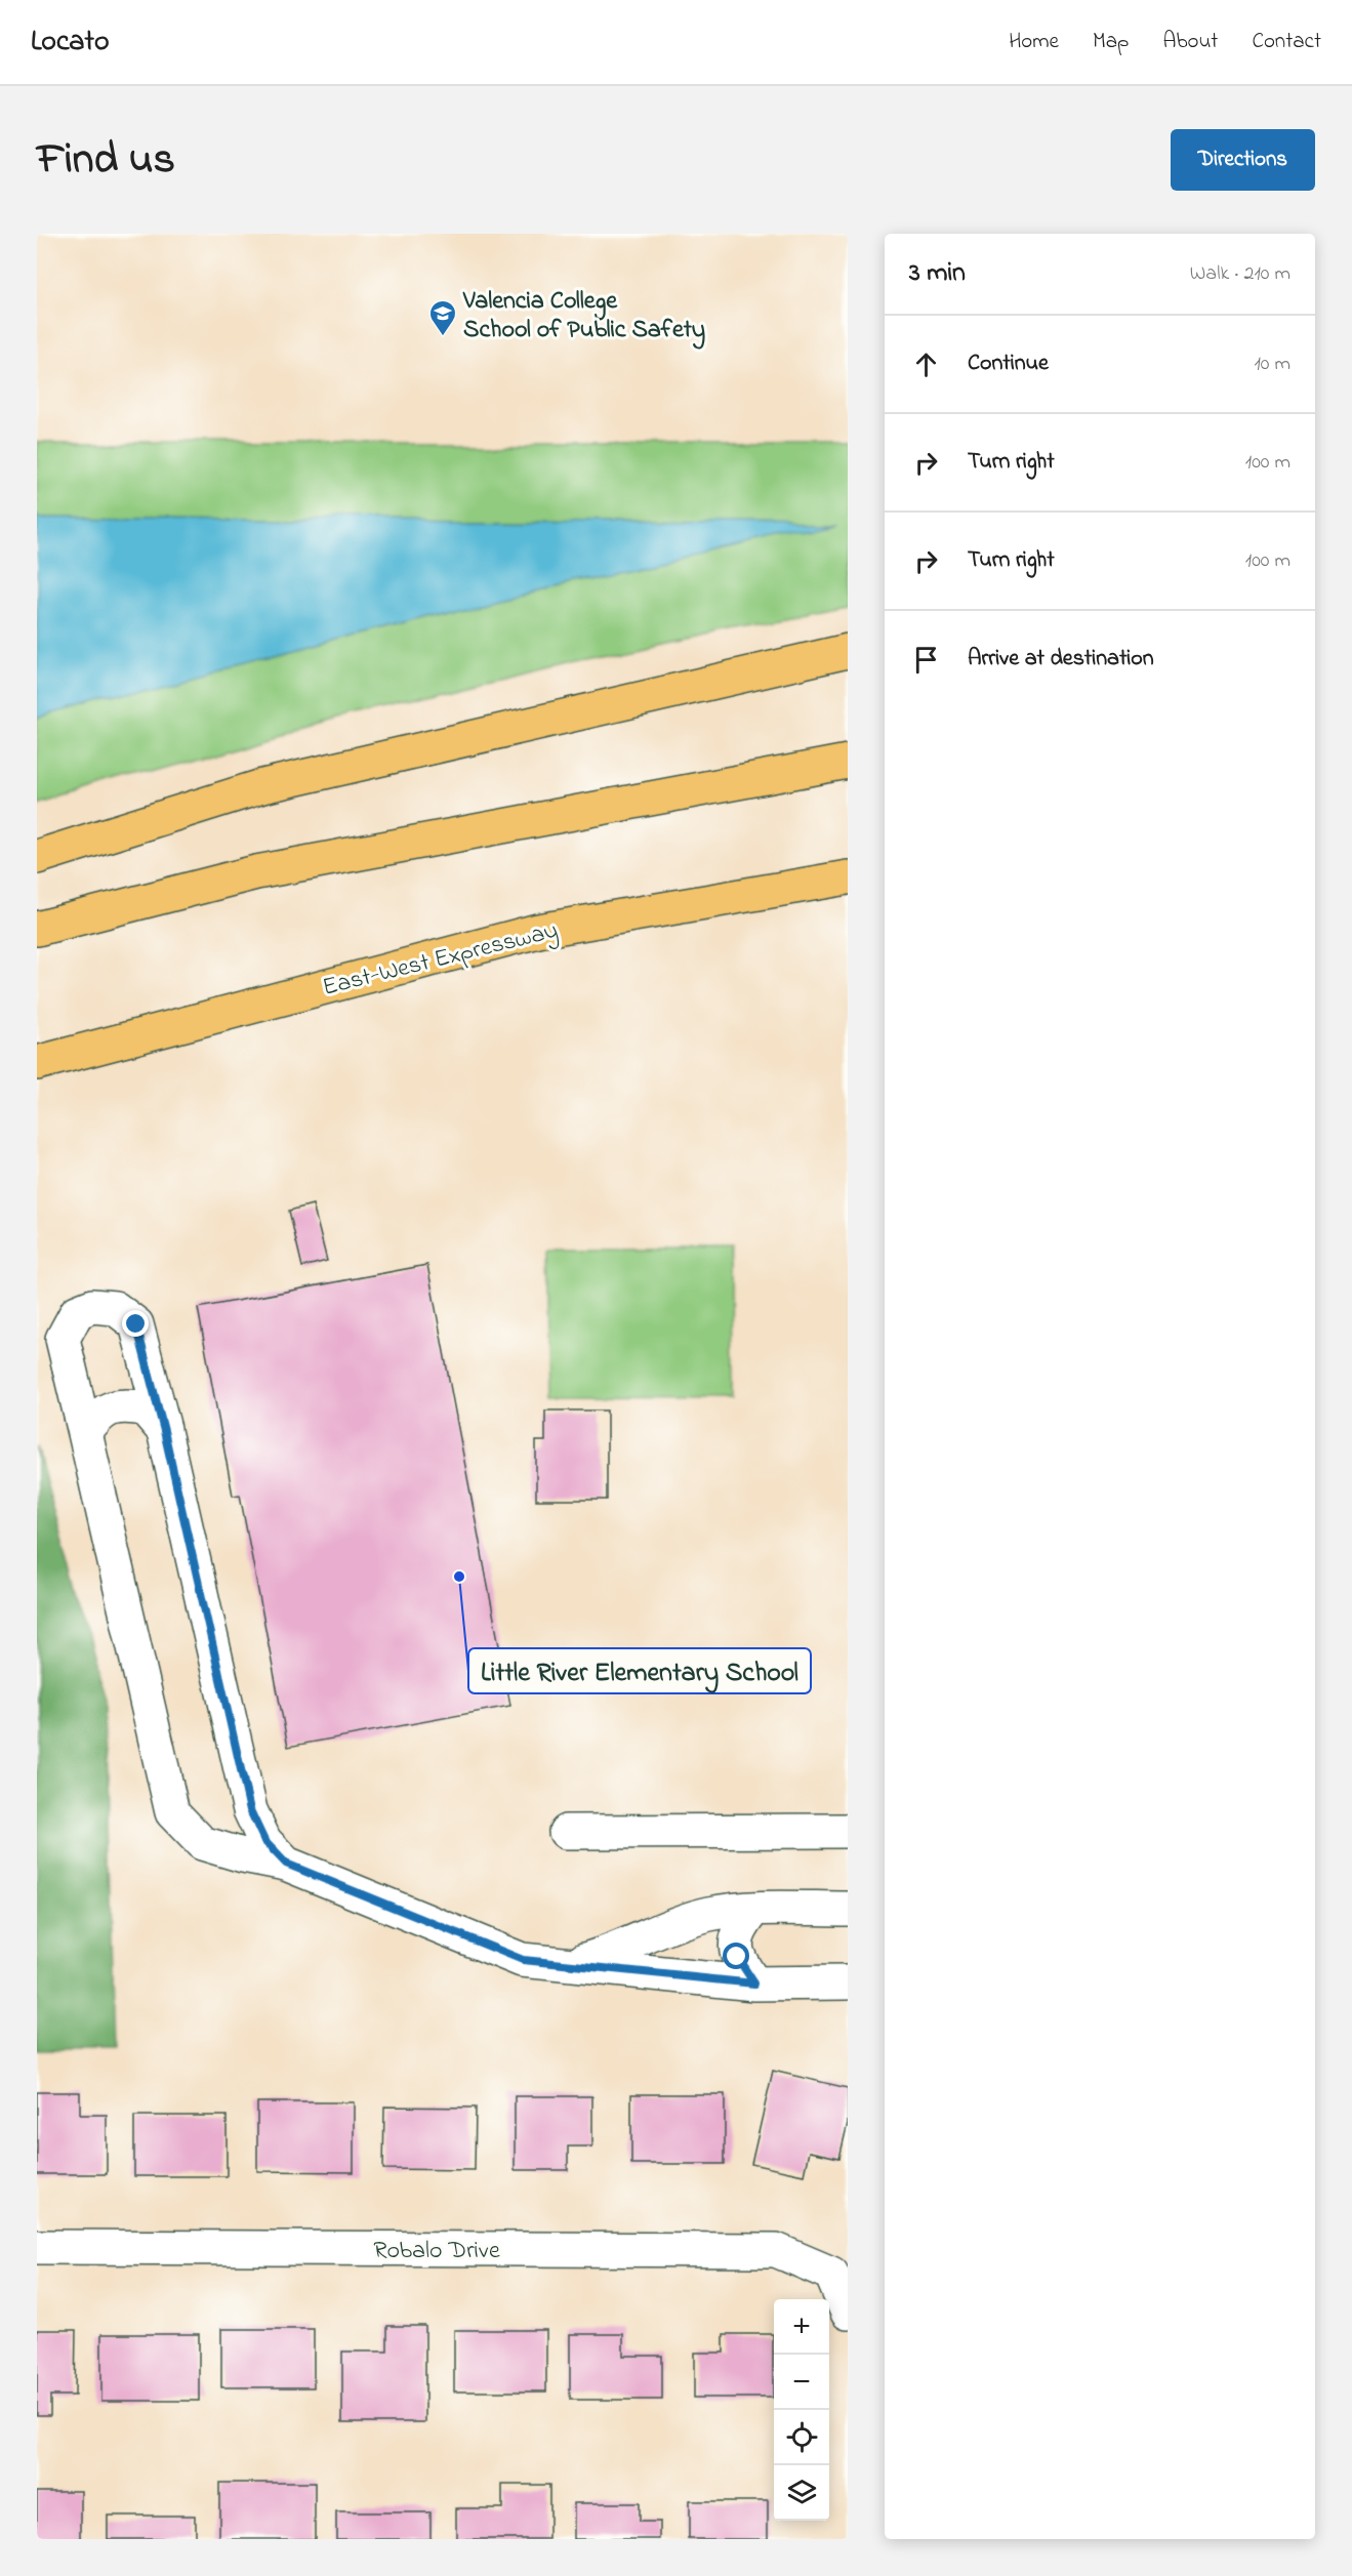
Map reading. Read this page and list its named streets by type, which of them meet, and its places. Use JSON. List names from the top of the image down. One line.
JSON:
{"streets":{"highway":["East-West Expressway"],"street":["Robalo Drive"]},"places":{"school or university":["Valencia College School of Public Safety"],"other":["Little River Elementary School"]},"page":{"header":"Locato","nav":["Home","Map","About","Contact"],"title":"Find us","buttons":"Directions","heading":["3 min","Walk · 210 m"],"list":[["Continue","10 m"],["Turn right","100 m"],["Turn right","100 m"],"Arrive at destination"],"map_buttons":["+","−"]}}
